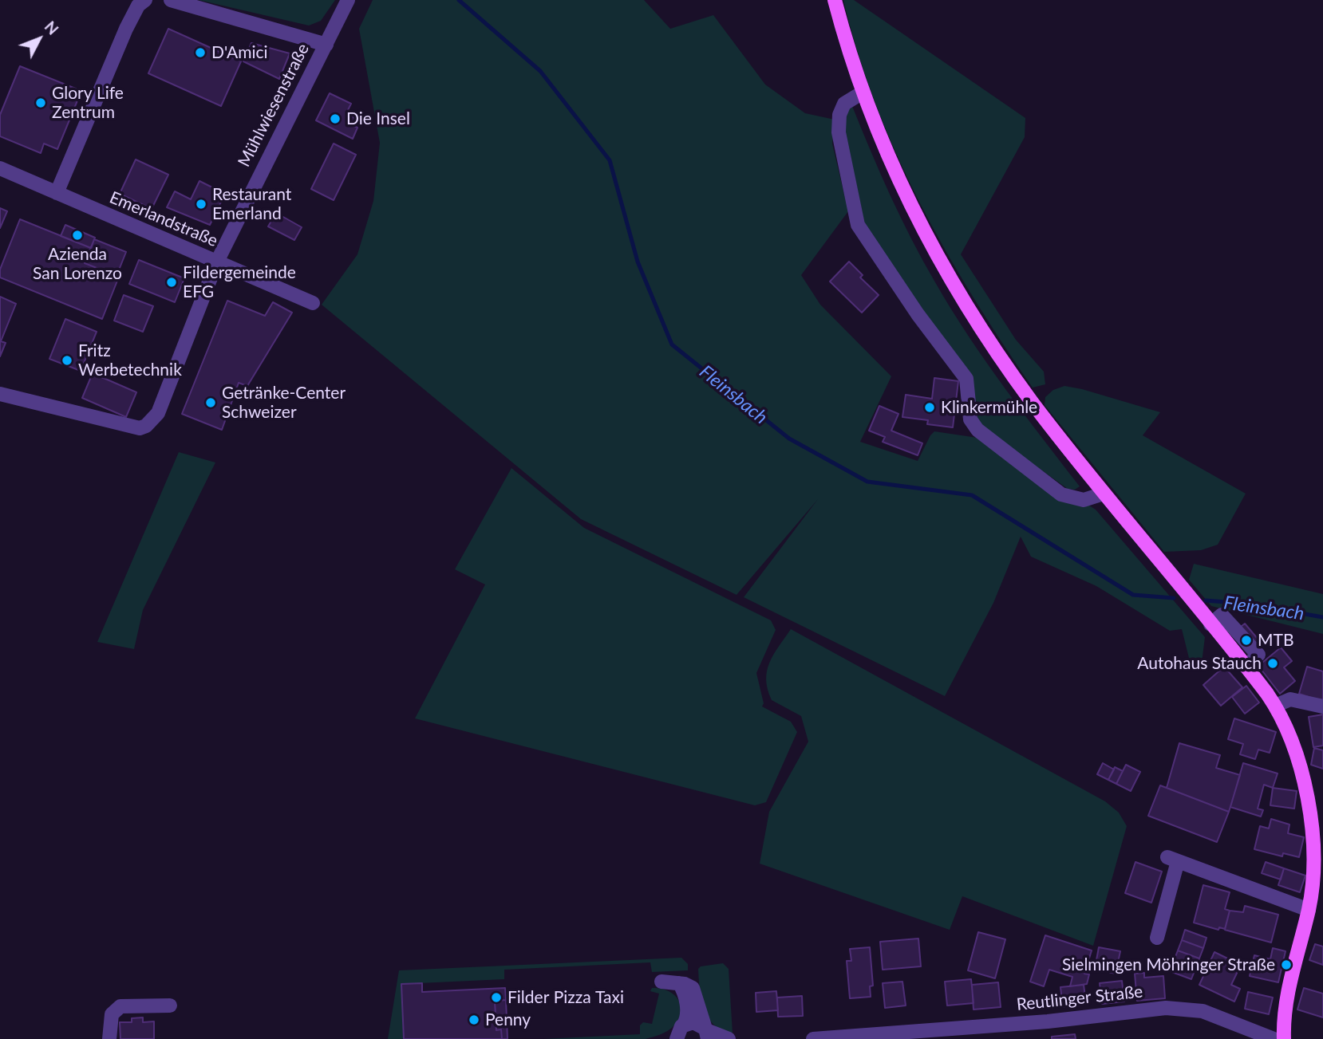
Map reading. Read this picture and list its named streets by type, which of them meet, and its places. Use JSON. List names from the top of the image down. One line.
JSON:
{"streets":{"street":["Mühlwiesenstraße","Emerlandstraße","Reutlinger Straße"]},"crossings":[["Mühlwiesenstraße","Emerlandstraße"]],"water":["Fleinsbach"],"places":["D'Amici","Glory Life Zentrum","Die Insel","Restaurant Emerland","Azienda San Lorenzo","Fildergemeinde EFG","Fritz Werbetechnik","Getränke-Center Schweizer","Klinkermühle","MTB","Autohaus Stauch","Sielmingen Möhringer Straße","Filder Pizza Taxi","Penny"],"north":"top right"}
